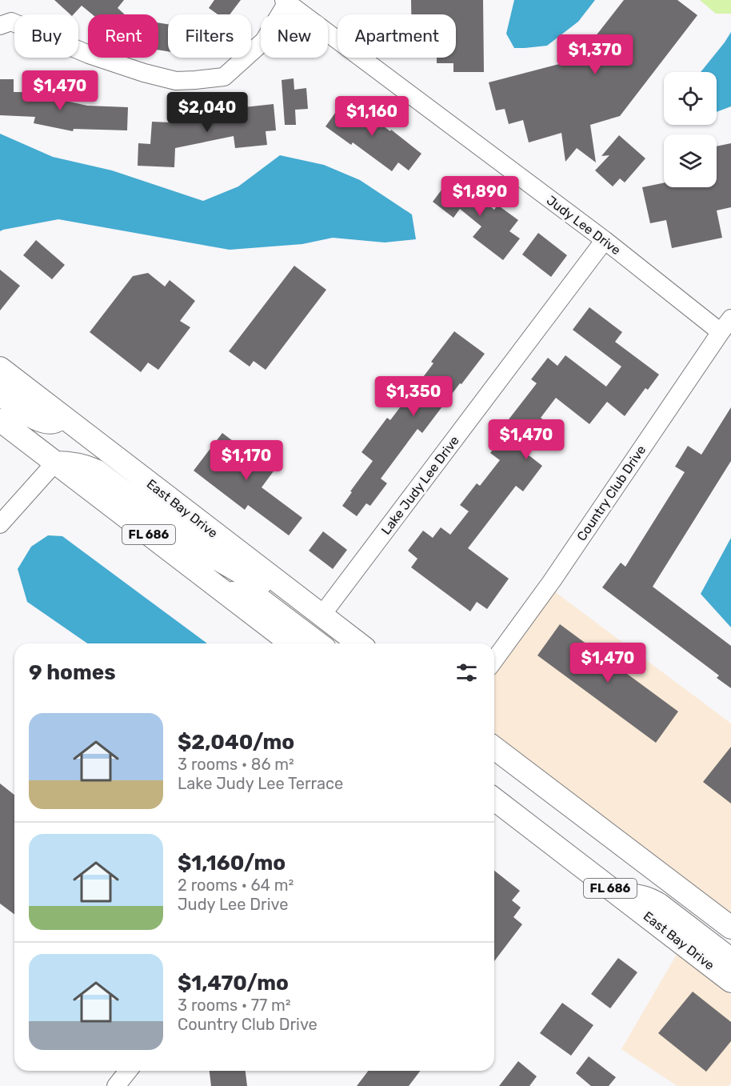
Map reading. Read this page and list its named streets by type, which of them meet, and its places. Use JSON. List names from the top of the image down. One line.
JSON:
{"streets":{"main road":["East Bay Drive","FL 686"],"street":["Judy Lee Drive","Lake Judy Lee Drive","Country Club Drive"]},"crossings":[["Judy Lee Drive","Lake Judy Lee Drive"],["Judy Lee Drive","Country Club Drive"],["Lake Judy Lee Drive","East Bay Drive"]],"page":{"chip":["Buy","Rent","Filters","New","Apartment"],"price":["$1,370","$1,470","$2,040","$1,160","$1,890","$1,350","$1,470","$1,170","$1,470"],"heading":"9 homes","list":[{"name":"$2,040/mo","note":"3 rooms · 86 m² · Lake Judy Lee Terrace"},{"name":"$1,160/mo","note":"2 rooms · 64 m² · Judy Lee Drive"},{"name":"$1,470/mo","note":"3 rooms · 77 m² · Country Club Drive"}]}}
